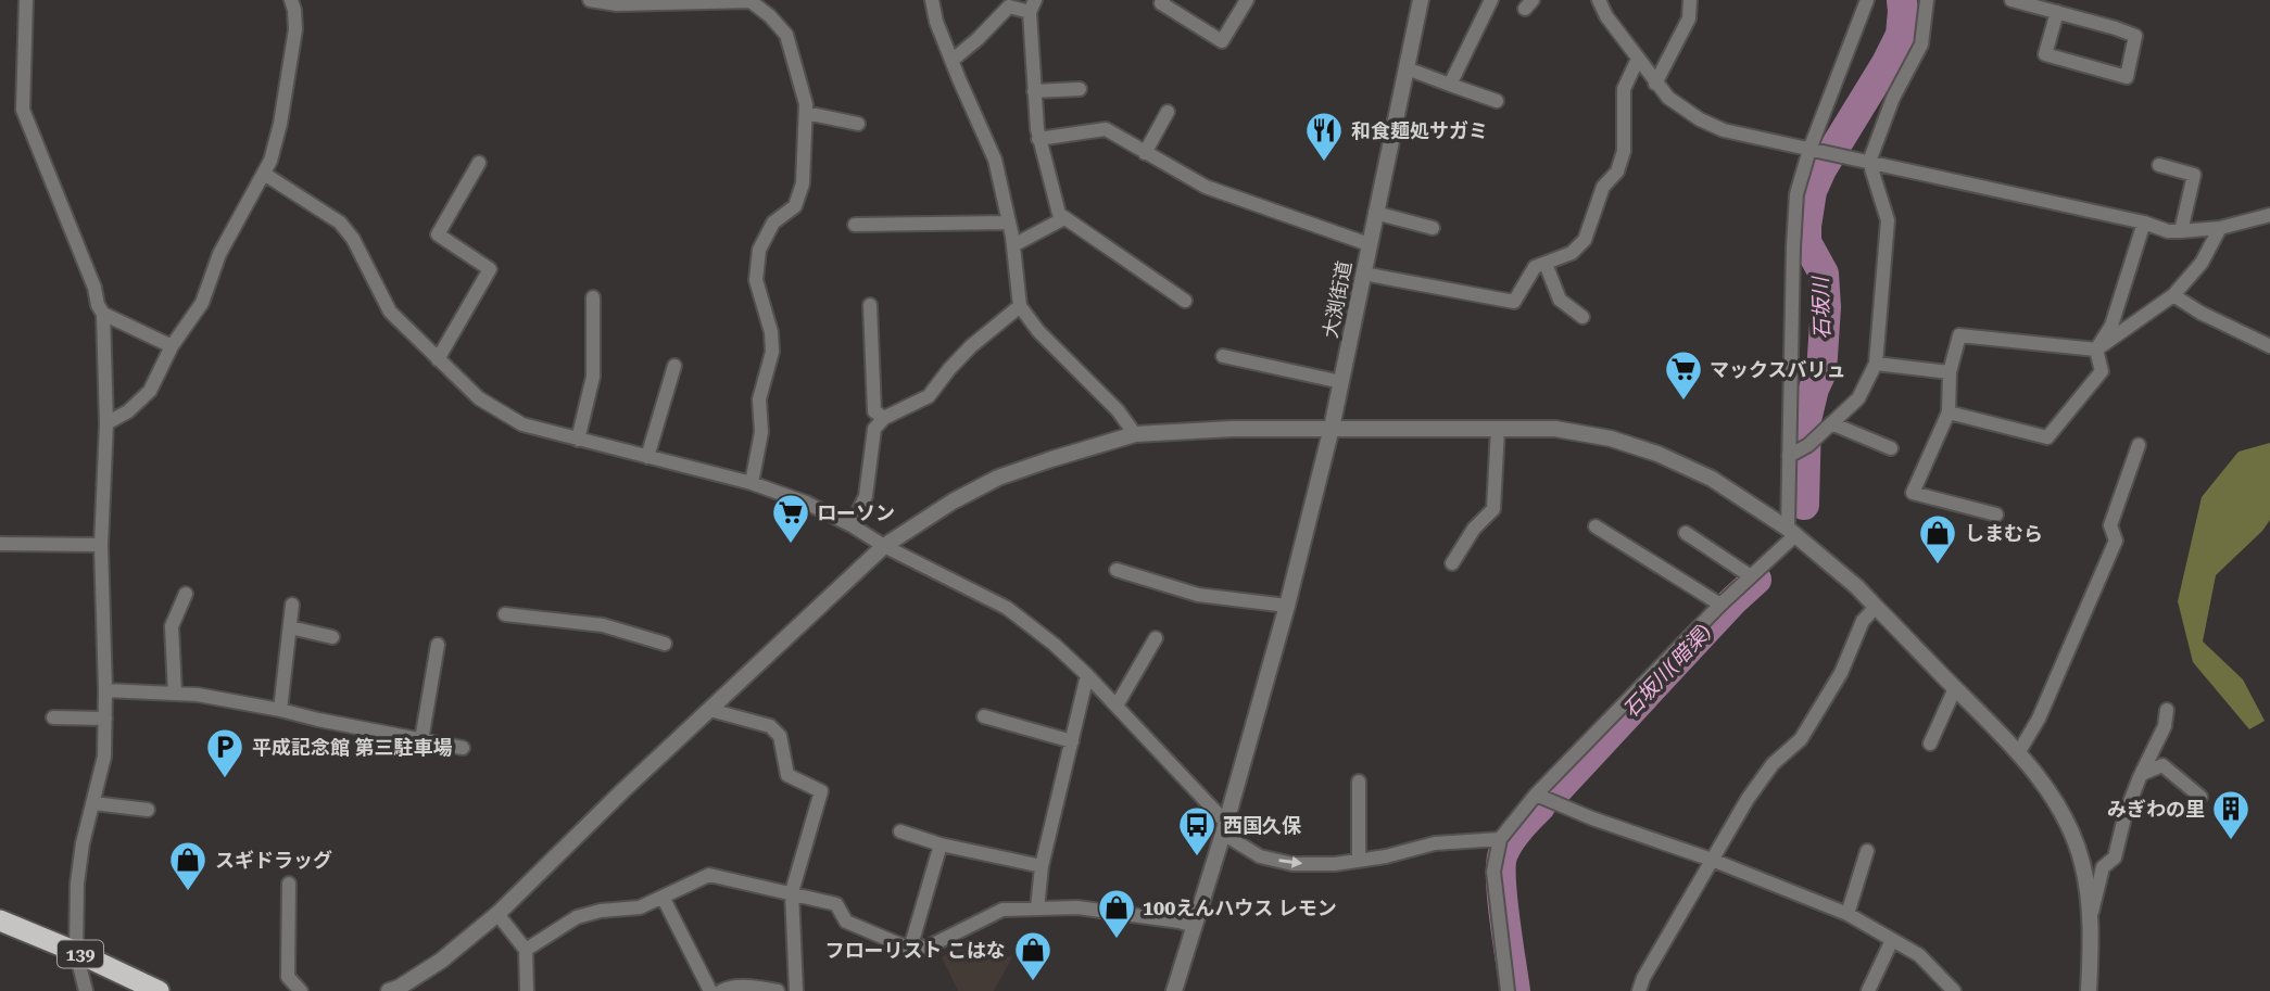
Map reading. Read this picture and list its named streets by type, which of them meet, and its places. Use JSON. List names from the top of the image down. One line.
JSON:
{"streets":{"highway":["139"],"street":["大渕街道"]},"water":["石坂川","石坂川(暗渠)"],"places":{"restaurant":["和食麺処サガミ"],"supermarket":["マックスバリュ","ローソン"],"shop":["しまむら","スギドラッグ","100えんハウス レモン","フローリスト こはな"],"parking":["平成記念館 第三駐車場"],"building":["みぎわの里"],"bus stop":["西国久保"]}}
